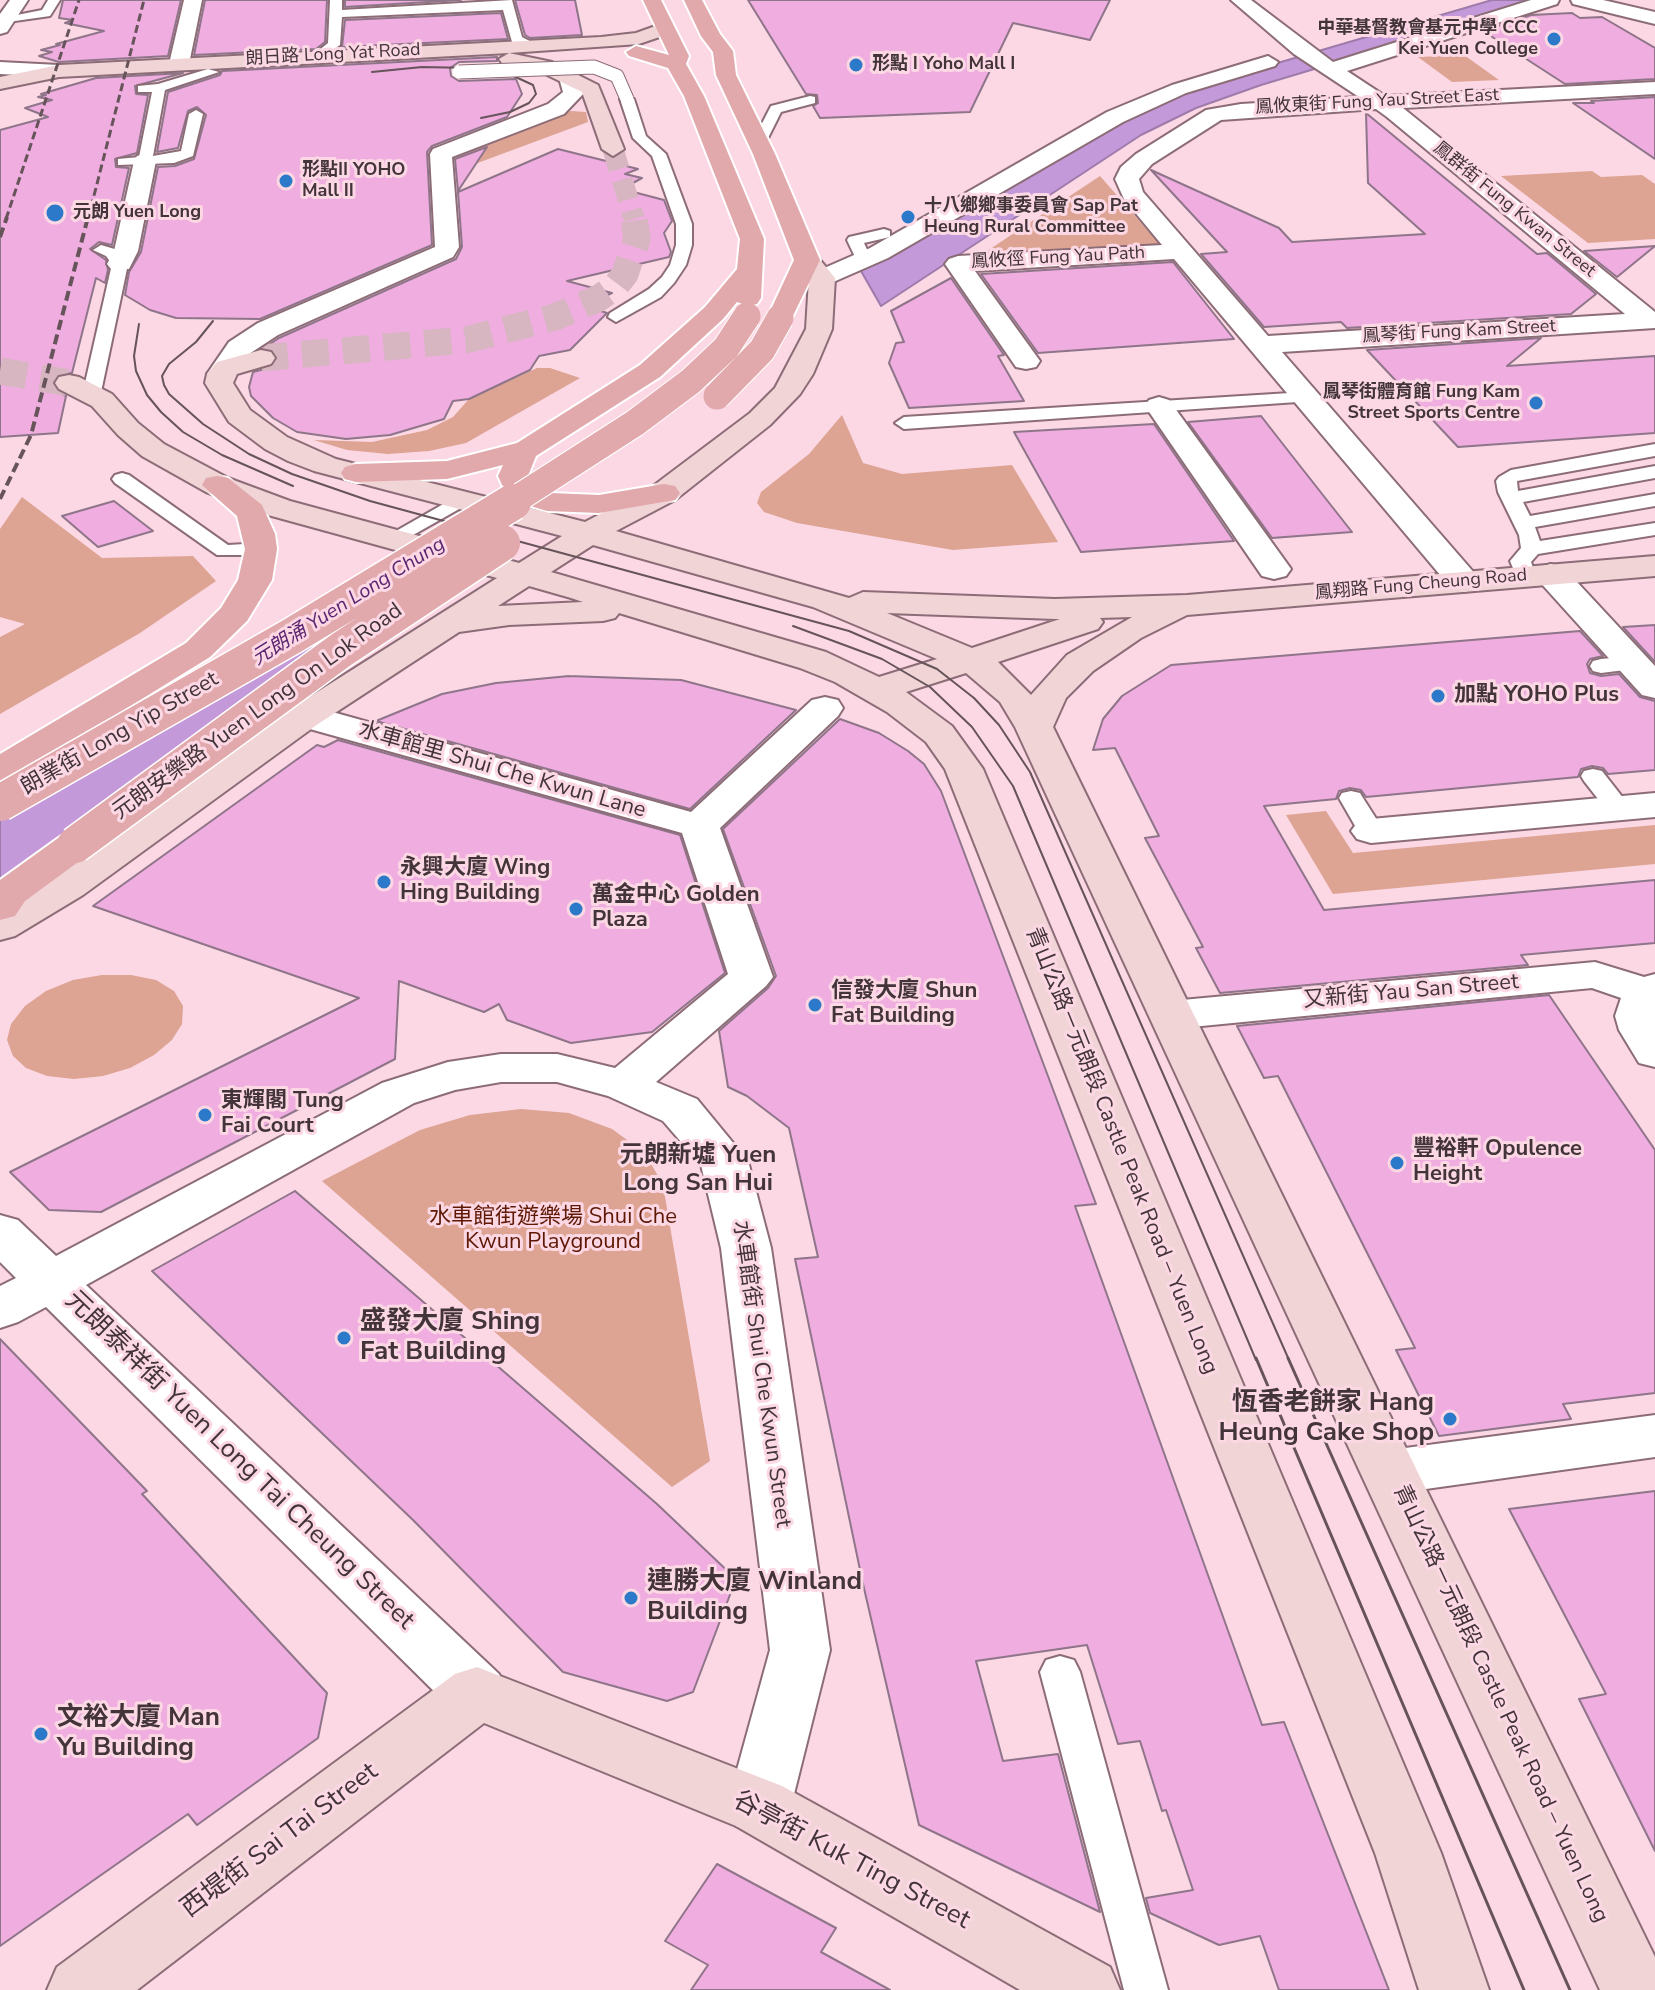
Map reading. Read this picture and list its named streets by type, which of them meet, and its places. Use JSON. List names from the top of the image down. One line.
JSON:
{"streets":{"main road":["朗日路 Long Yat Road","鳳翔路 Fung Cheung Road","元朗安樂路 Yuen Long On Lok Road","朗業街 Long Yip Street","青山公路－元朗段 Castle Peak Road – Yuen Long","西堤街 Sai Tai Street","谷亭街 Kuk Ting Street"],"street":["鳳攸東街 Fung Yau Street East","鳳群街 Fung Kwan Street","鳳攸徑 Fung Yau Path","鳳琴街 Fung Kam Street","水車館里 Shui Che Kwun Lane","又新街 Yau San Street","水車館街 Shui Che Kwun Street","元朗泰祥街 Yuen Long Tai Cheung Street"]},"crossings":[["鳳攸東街 Fung Yau Street East","鳳群街 Fung Kwan Street"],["鳳攸東街 Fung Yau Street East","鳳攸徑 Fung Yau Path"],["鳳群街 Fung Kwan Street","鳳琴街 Fung Kam Street"],["鳳翔路 Fung Cheung Road","青山公路－元朗段 Castle Peak Road – Yuen Long"],["元朗安樂路 Yuen Long On Lok Road","水車館里 Shui Che Kwun Lane"],["元朗安樂路 Yuen Long On Lok Road","青山公路－元朗段 Castle Peak Road – Yuen Long"],["朗業街 Long Yip Street","青山公路－元朗段 Castle Peak Road – Yuen Long"],["又新街 Yau San Street","青山公路－元朗段 Castle Peak Road – Yuen Long"],["水車館街 Shui Che Kwun Street","元朗泰祥街 Yuen Long Tai Cheung Street"],["水車館街 Shui Che Kwun Street","谷亭街 Kuk Ting Street"],["元朗泰祥街 Yuen Long Tai Cheung Street","西堤街 Sai Tai Street"],["元朗泰祥街 Yuen Long Tai Cheung Street","谷亭街 Kuk Ting Street"],["西堤街 Sai Tai Street","谷亭街 Kuk Ting Street"]],"districts":["元朗新墟 Yuen Long San Hui"],"water":["元朗涌 Yuen Long Chung"],"parks":["水車館街遊樂場 Shui Che Kwun Playground"],"places":["中華基督教會基元中學 CCC Kei Yuen College","形點 I Yoho Mall I","形點II YOHO Mall II","元朗 Yuen Long","十八鄉鄉事委員會 Sap Pat Heung Rural Committee","鳳琴街體育館 Fung Kam Street Sports Centre","加點 YOHO Plus","永興大廈 Wing Hing Building","萬金中心 Golden Plaza","信發大廈 Shun Fat Building","東輝閣 Tung Fai Court","豐裕軒 Opulence Height","盛發大廈 Shing Fat Building","恆香老餅家 Hang Heung Cake Shop","連勝大廈 Winland Building","文裕大廈 Man Yu Building"]}
